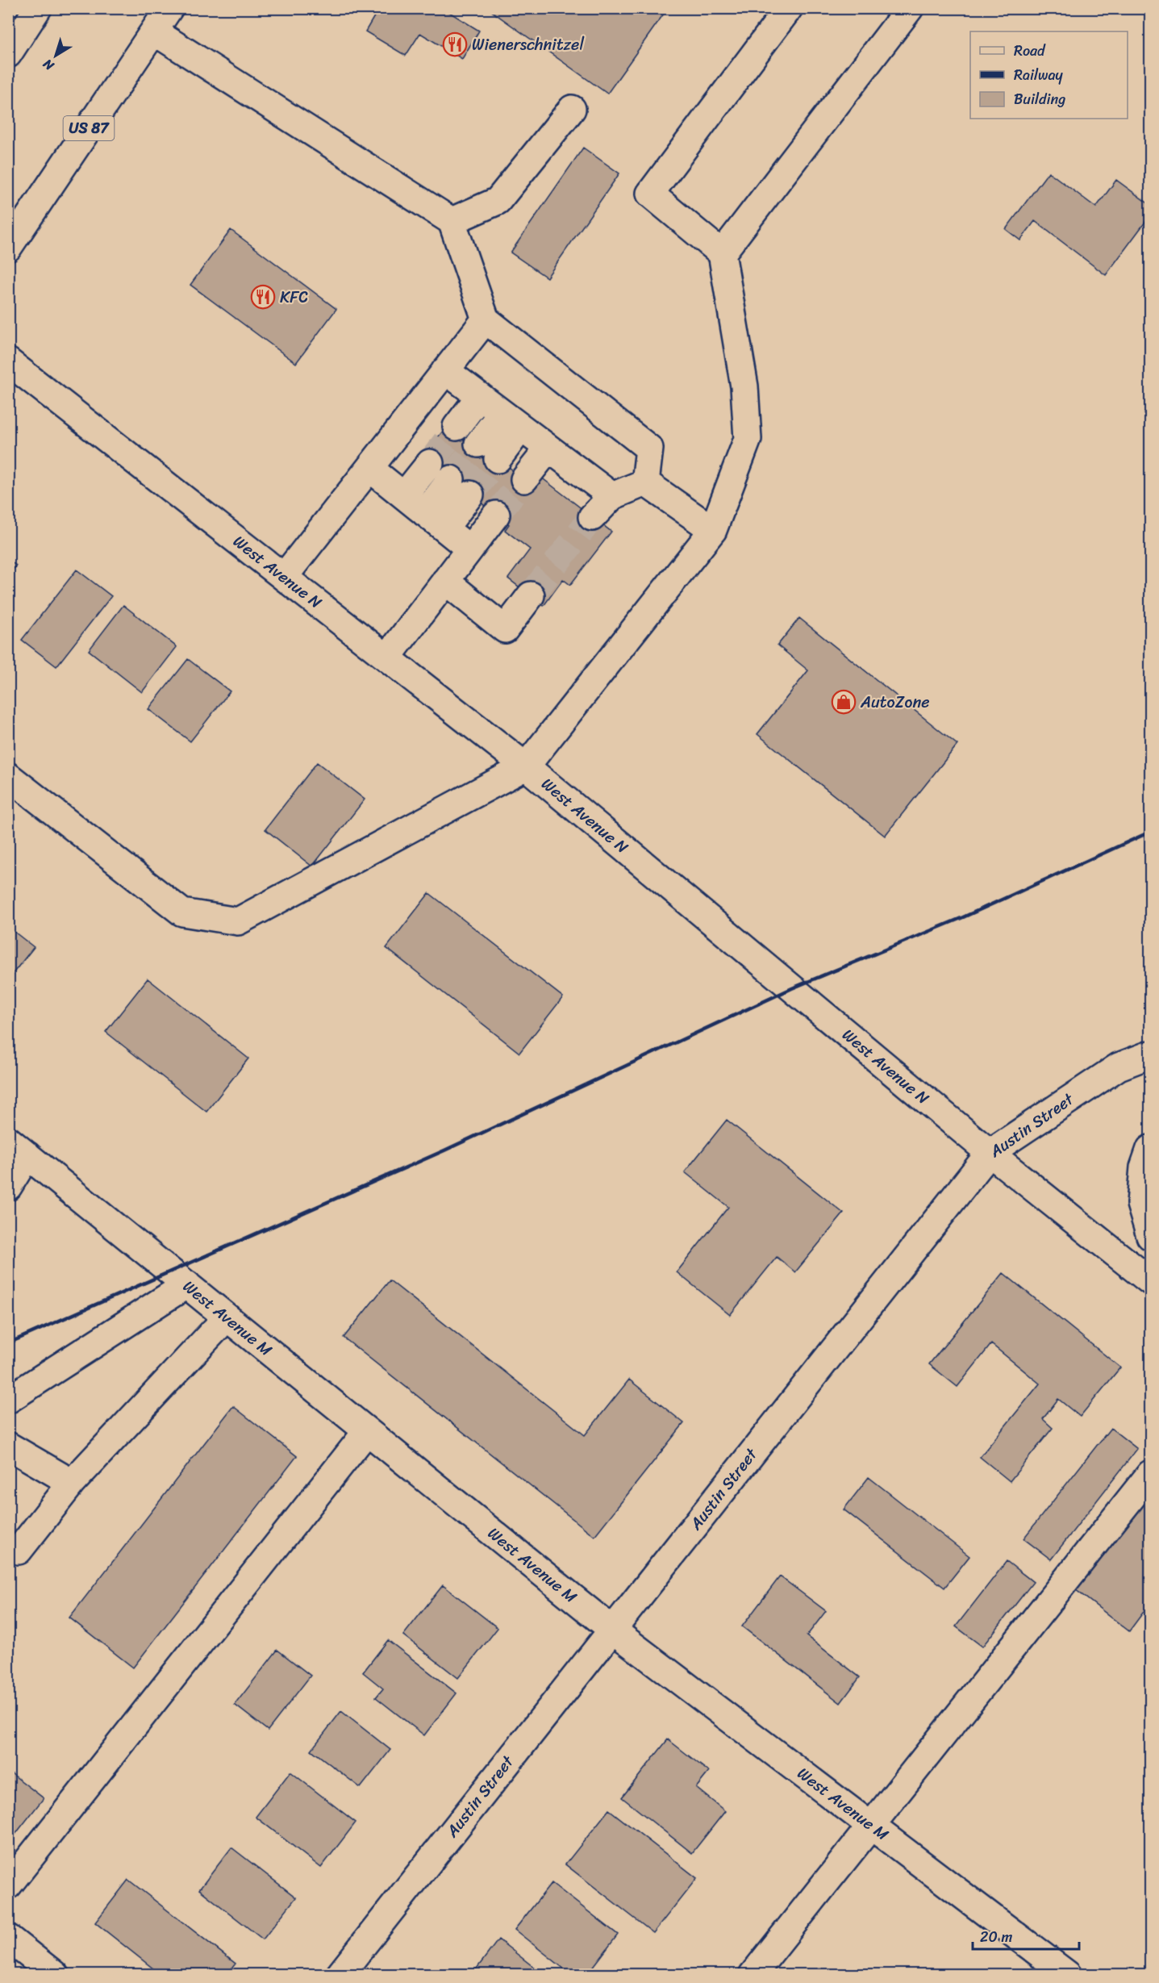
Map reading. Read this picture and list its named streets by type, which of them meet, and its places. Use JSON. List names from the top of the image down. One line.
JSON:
{"streets":{"street":["US 87","West Avenue N","Austin Street","West Avenue M"]},"crossings":[["West Avenue N","Austin Street"],["Austin Street","West Avenue M"]],"places":{"restaurant":["Wienerschnitzel","KFC"],"shop":["AutoZone"]},"legend":["Road","Railway","Building"],"scale_bar":"20 m","north":"bottom left"}
